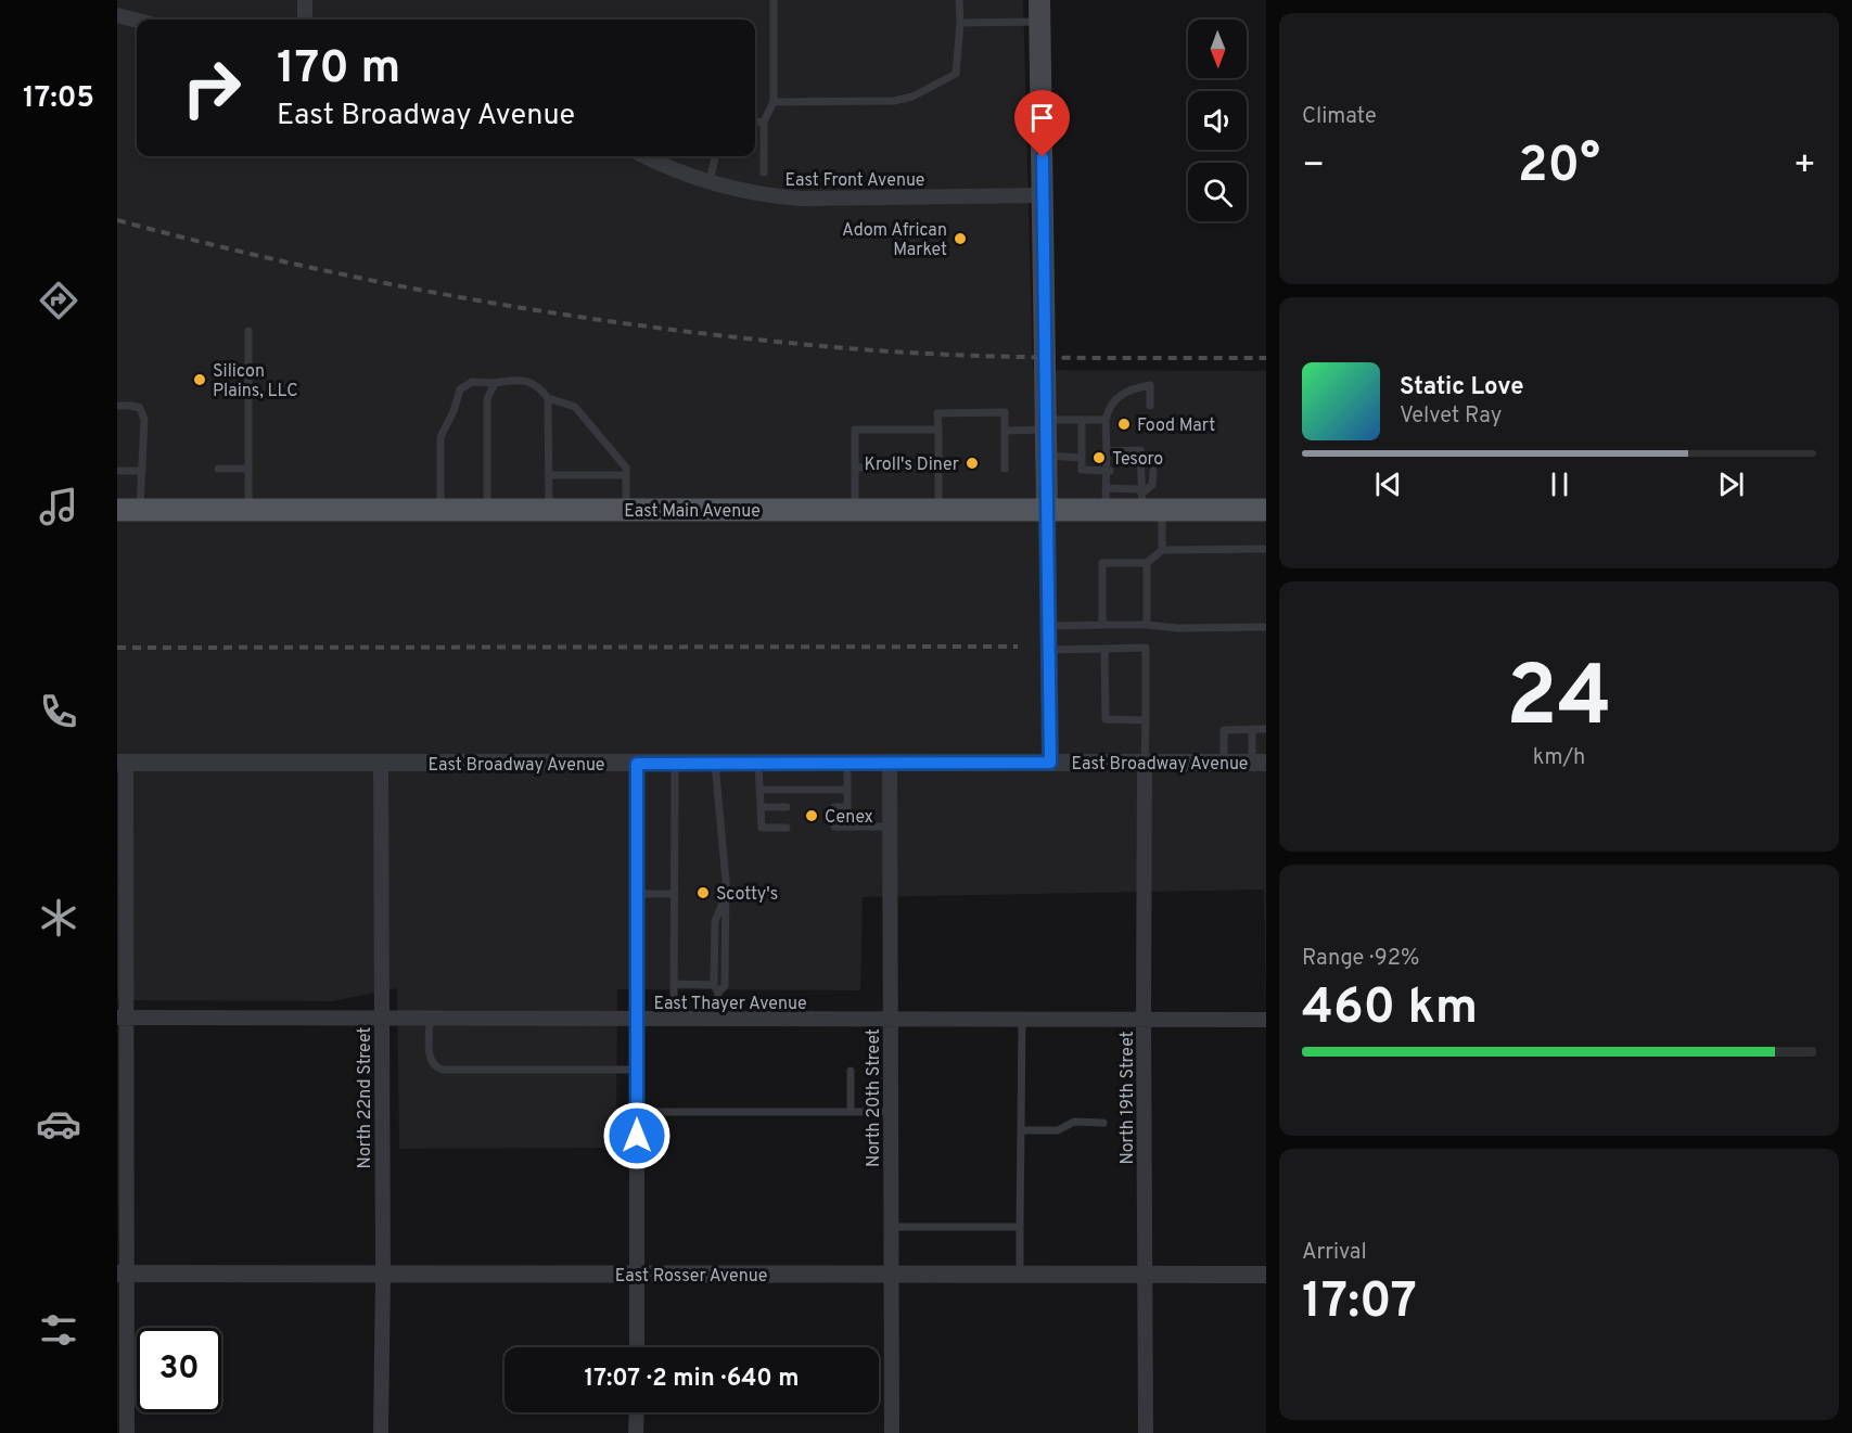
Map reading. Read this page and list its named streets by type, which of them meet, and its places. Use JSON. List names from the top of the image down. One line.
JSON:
{"streets":{"main road":["East Main Avenue"],"street":["East Front Avenue","East Broadway Avenue","East Thayer Avenue","North 22nd Street","North 20th Street","North 19th Street","East Rosser Avenue"]},"crossings":[["East Broadway Avenue","North 22nd Street"],["East Broadway Avenue","North 20th Street"],["East Broadway Avenue","North 19th Street"],["East Thayer Avenue","North 22nd Street"],["East Thayer Avenue","North 20th Street"],["East Thayer Avenue","North 19th Street"],["North 22nd Street","East Rosser Avenue"],["North 20th Street","East Rosser Avenue"],["North 19th Street","East Rosser Avenue"]],"places":["Adom African Market","Silicon Plains, LLC","Food Mart","Tesoro","Kroll's Diner","Cenex","Scotty's"],"north":"bottom","page":{"tabs":"17:05","tile":["Climate",["24","km/h"],["Range · 92%","460 km"],["Arrival","17:07"]],"turn":["170 m","East Broadway Avenue"],"heat":["−","20°","+"],"song":["Static Love","Velvet Ray"],"limit":"30","trip":"17:07 · 2 min · 640 m"}}
